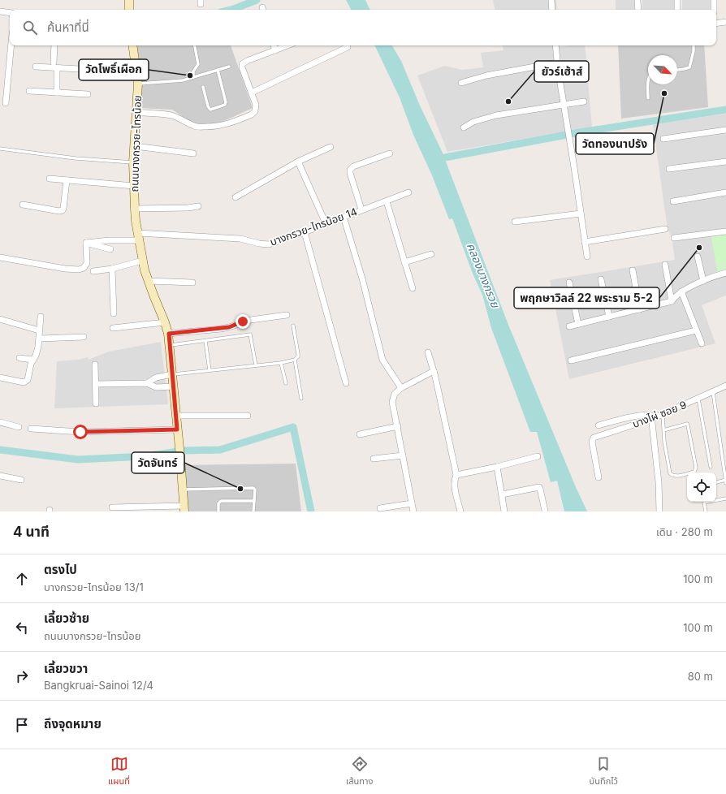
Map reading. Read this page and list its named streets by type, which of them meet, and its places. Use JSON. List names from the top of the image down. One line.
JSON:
{"streets":{"main road":["ถนนบางกรวย-ไทรน้อย"],"street":["บางกรวย-ไทรน้อย 14","บางไผ่ ซอย 9"]},"crossings":[["ถนนบางกรวย-ไทรน้อย","บางกรวย-ไทรน้อย 14"]],"water":["คลองบางกรวย"],"places":["วัดโพธิ์เผือก","วัดทองนาปรัง","ยัวร์เฮ้าส์","พฤกษาวิลล์ 22 พระราม 5-2","วัดจันทร์"],"north":"bottom right","page":{"search":"ค้นหาที่นี่","heading":["4 นาที","เดิน · 280 m"],"list":[["ตรงไป","บางกรวย-ไทรน้อย 13/1","100 m"],["เลี้ยวซ้าย","ถนนบางกรวย-ไทรน้อย","100 m"],["เลี้ยวขวา","Bangkruai-Sainoi 12/4","80 m"],"ถึงจุดหมาย"],"nav":["แผนที่","เส้นทาง","บันทึกไว้"]}}
